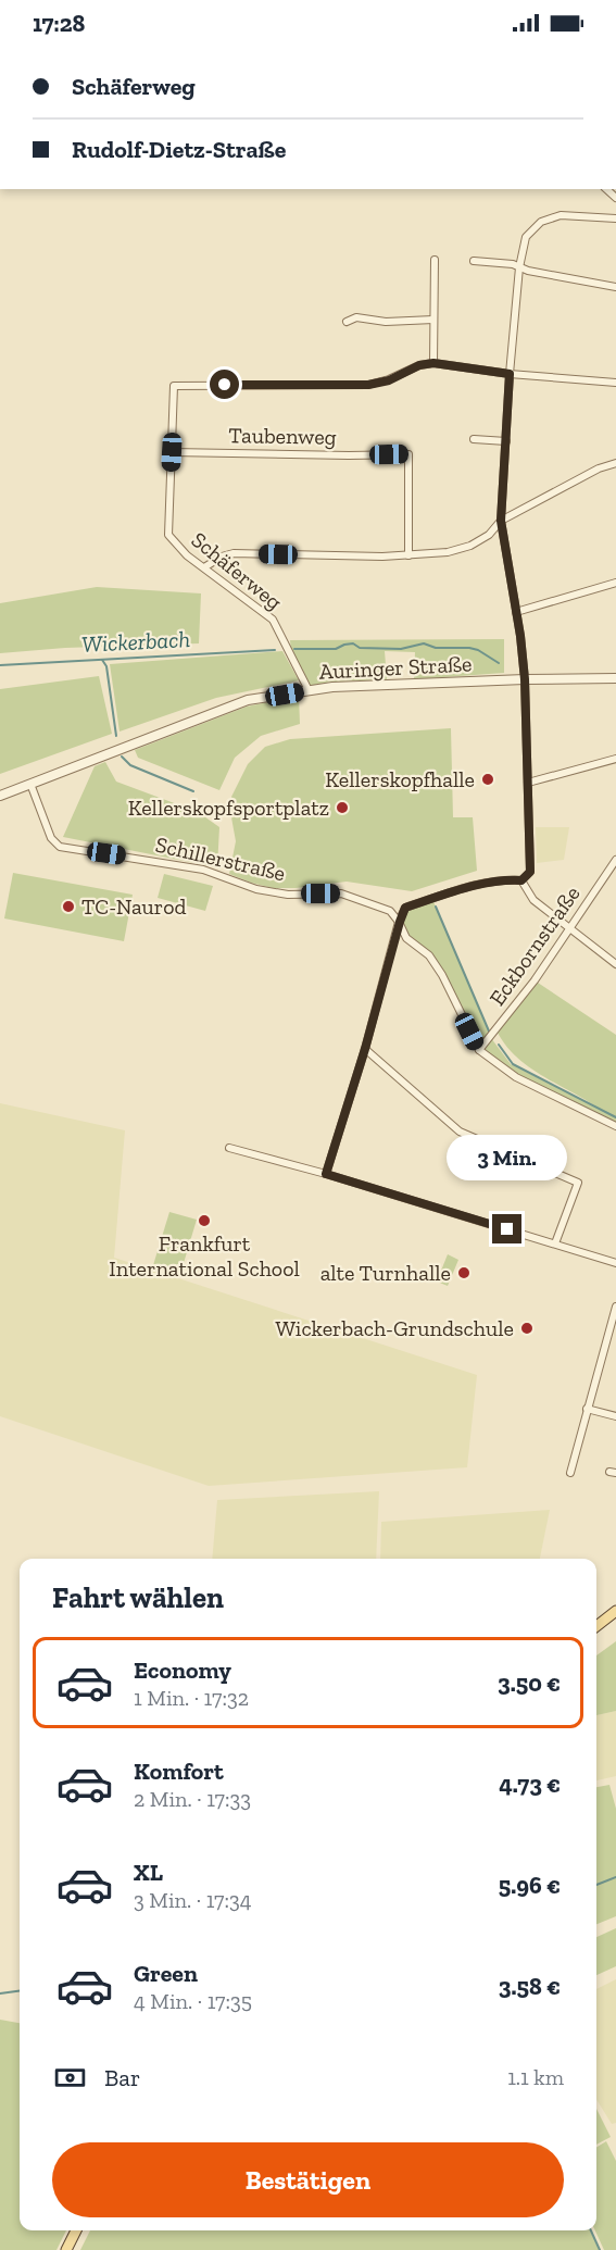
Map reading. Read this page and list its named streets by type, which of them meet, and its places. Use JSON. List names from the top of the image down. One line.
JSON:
{"streets":{"street":["Taubenweg","Schäferweg","Auringer Straße","Schillerstraße","Eckbornstraße"]},"crossings":[["Taubenweg","Schäferweg"],["Schäferweg","Auringer Straße"],["Auringer Straße","Schillerstraße"],["Schillerstraße","Eckbornstraße"]],"water":["Wickerbach"],"places":["Kellerskopfhalle","Kellerskopfsportplatz","TC-Naurod","Frankfurt International School","alte Turnhalle","Wickerbach-Grundschule"],"page":{"status":"17:28","banner":["Schäferweg","Rudolf-Dietz-Straße"],"bubble":"3 Min.","heading":"Fahrt wählen","list":[{"name":"Economy","note":"1 Min. · 17:32","value":"3.50 €"},{"name":"Komfort","note":"2 Min. · 17:33","value":"4.73 €"},{"name":"XL","note":"3 Min. · 17:34","value":"5.96 €"},{"name":"Green","note":"4 Min. · 17:35","value":"3.58 €"}],"pay":["Bar","1.1 km"],"buttons":"Bestätigen"}}
